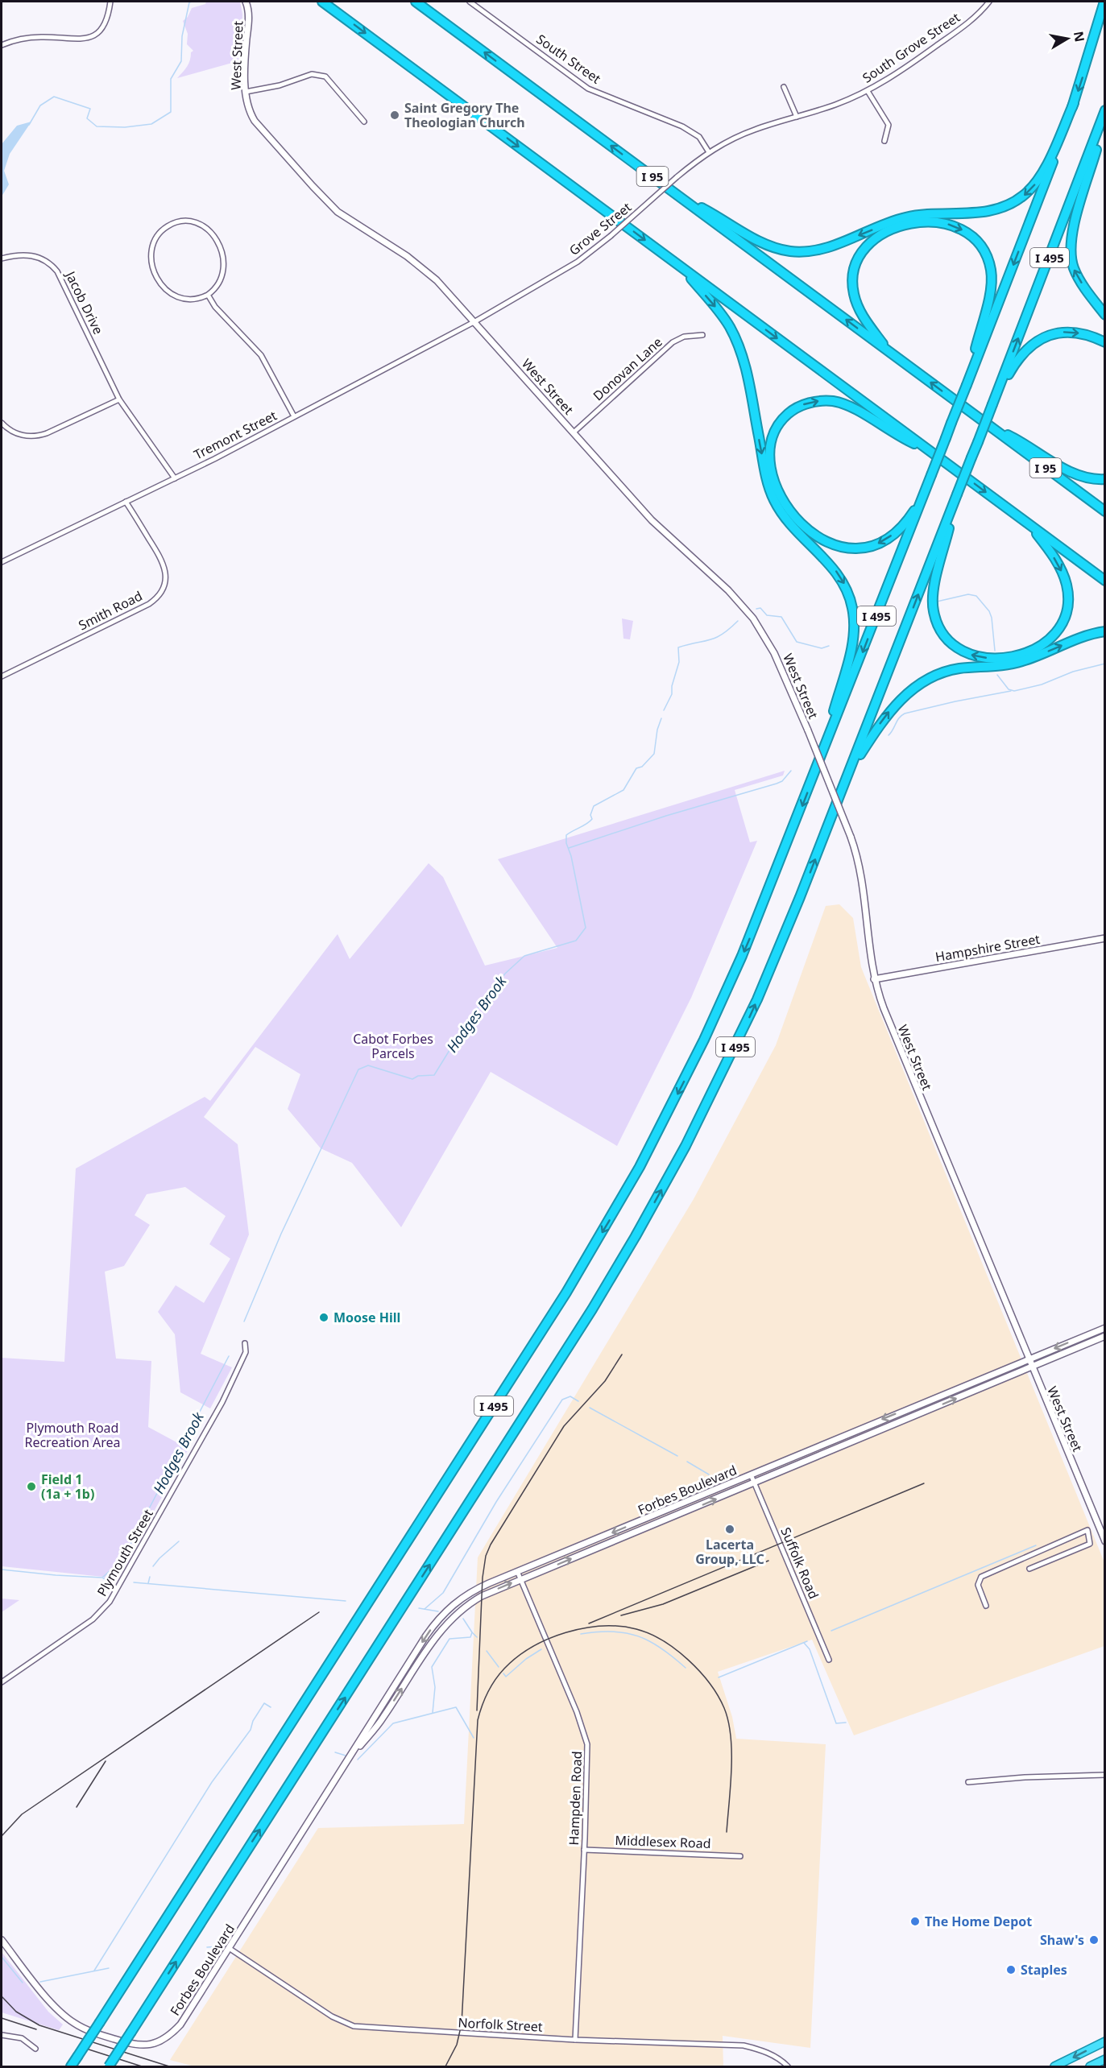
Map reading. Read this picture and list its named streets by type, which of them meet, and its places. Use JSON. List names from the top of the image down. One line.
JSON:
{"streets":{"highway":["I 95","I 495"],"street":["South Grove Street","West Street","South Street","Grove Street","Jacob Drive","Donovan Lane","Tremont Street","Smith Road","Hampshire Street","Forbes Boulevard","Plymouth Street","Suffolk Road","Hampden Road","Middlesex Road","Norfolk Street"]},"crossings":[["South Grove Street","Grove Street"],["West Street","Grove Street"],["West Street","Donovan Lane"],["West Street","Tremont Street"],["West Street","Hampshire Street"],["West Street","Forbes Boulevard"],["South Street","Grove Street"],["Grove Street","Tremont Street"],["Jacob Drive","Tremont Street"],["Tremont Street","Smith Road"],["Forbes Boulevard","Suffolk Road"],["Forbes Boulevard","Hampden Road"],["Forbes Boulevard","Norfolk Street"],["Hampden Road","Middlesex Road"],["Hampden Road","Norfolk Street"]],"water":["Hodges Brook"],"parks":["Cabot Forbes Parcels","Plymouth Road Recreation Area"],"places":["Saint Gregory The Theologian Church","Moose Hill","Field 1 (1a + 1b)","Lacerta Group, LLC","The Home Depot","Shaw's","Staples"],"north":"right"}
